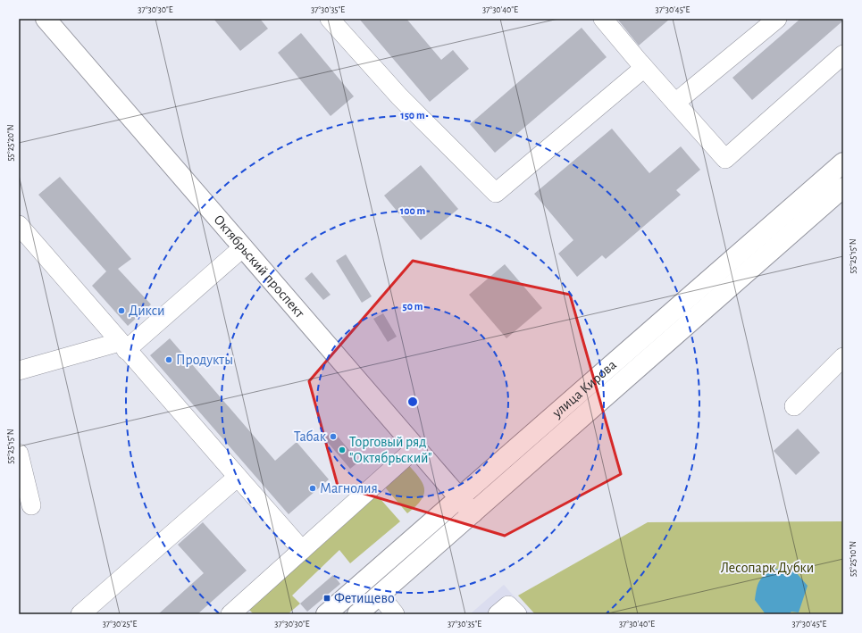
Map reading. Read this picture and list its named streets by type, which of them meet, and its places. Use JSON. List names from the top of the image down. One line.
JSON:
{"streets":{"main road":["Октябрьский проспект","улица Кирова"]},"crossings":[["Октябрьский проспект","улица Кирова"]],"parks":["Лесопарк Дубки"],"places":{"other":["Дикси","Продукты","Табак","Торговый ряд \"Октябрьский\"","Магнолия"],"transit":["Фетищево"]},"coordinates":["37°30'30\"E","37°30'35\"E","37°30'40\"E","37°30'45\"E","55°25'20\"N","55°25'15\"N","55°25'10\"N","37°30'25\"E"],"rings":["150 m","100 m","50 m"]}
